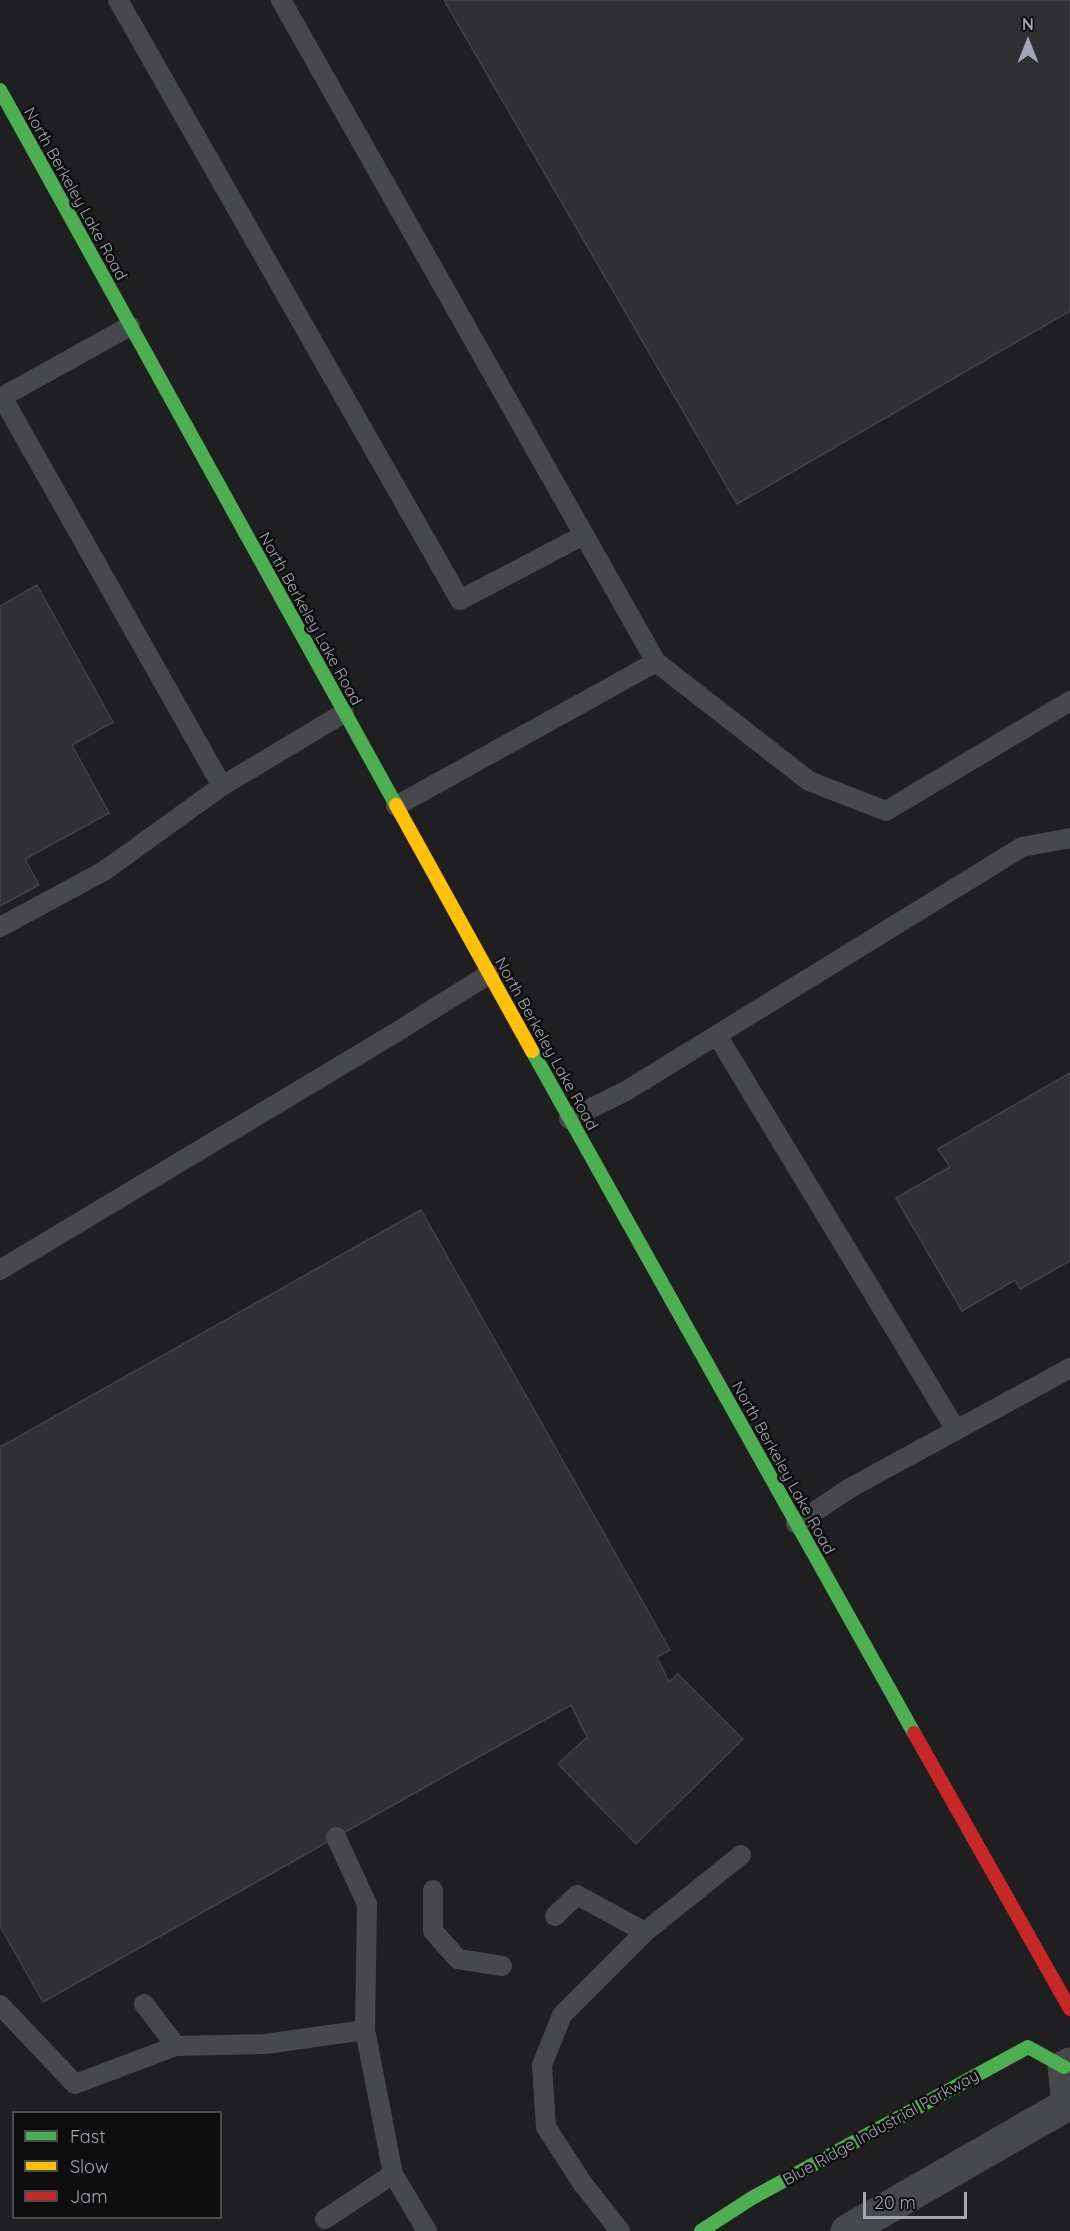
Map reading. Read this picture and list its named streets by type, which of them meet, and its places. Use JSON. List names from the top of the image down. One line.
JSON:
{"streets":{"street":["North Berkeley Lake Road","Blue Ridge Industrial Parkway"]},"legend":["Fast","Slow","Jam"],"scale_bar":"20 m","north":"top"}
